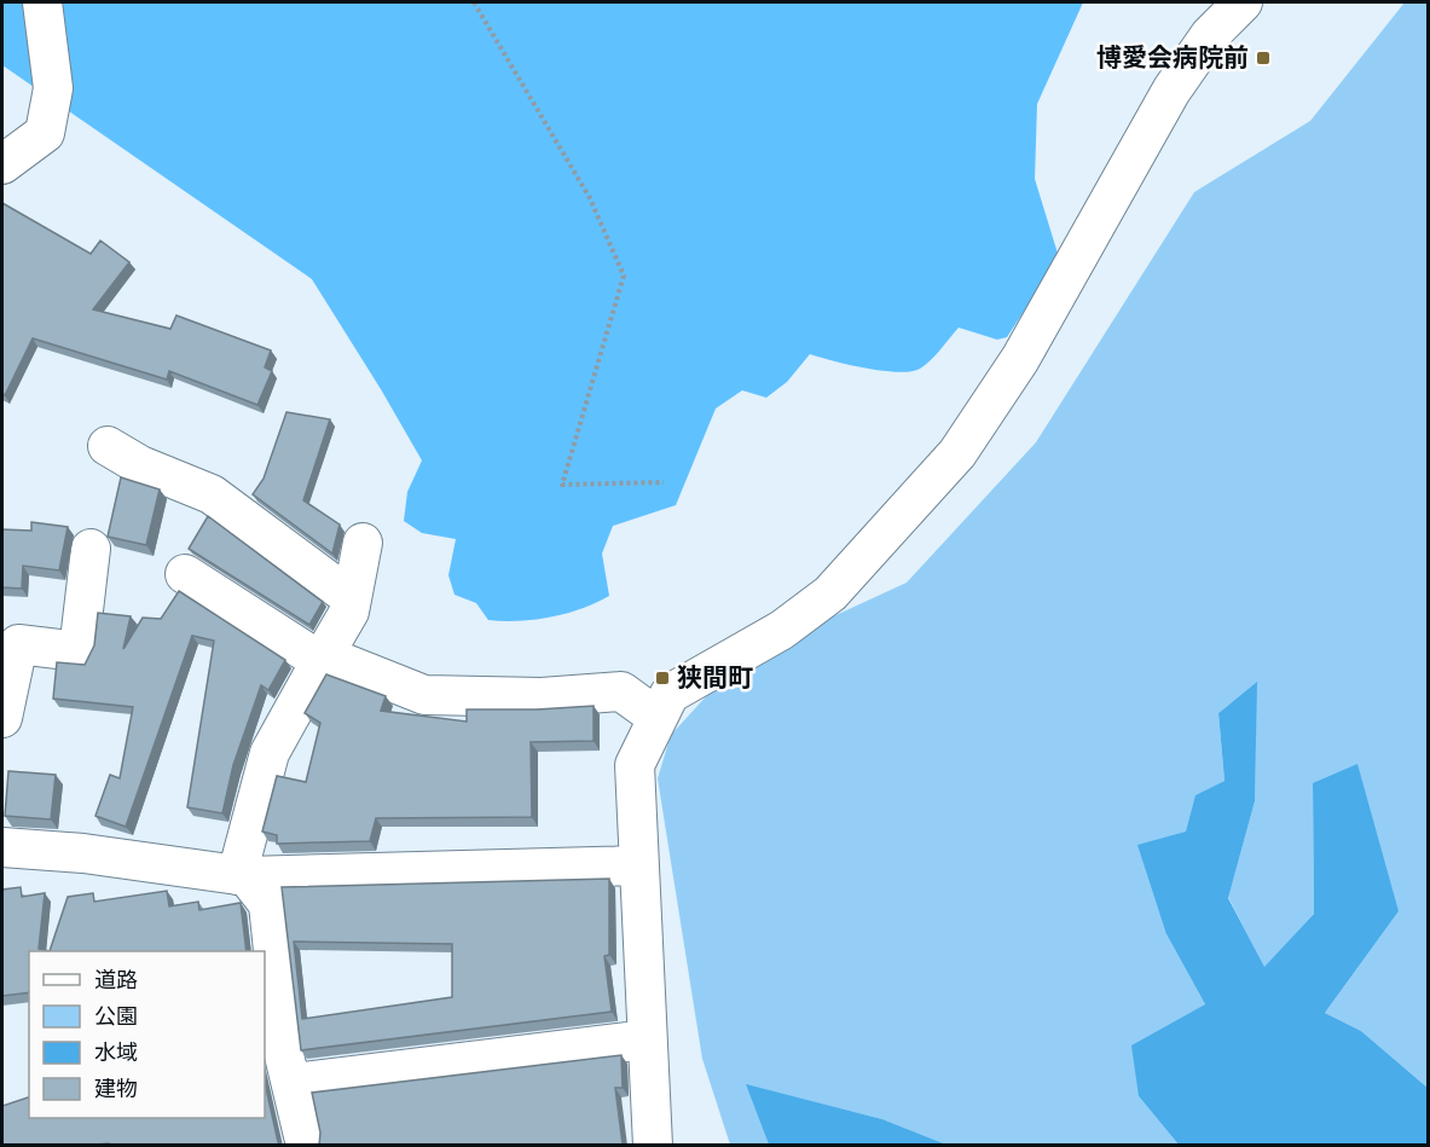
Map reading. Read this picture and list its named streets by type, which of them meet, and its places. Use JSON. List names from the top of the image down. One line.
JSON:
{"places":{"transit":["博愛会病院前","狭間町"]},"legend":["道路","公園","水域","建物"]}
